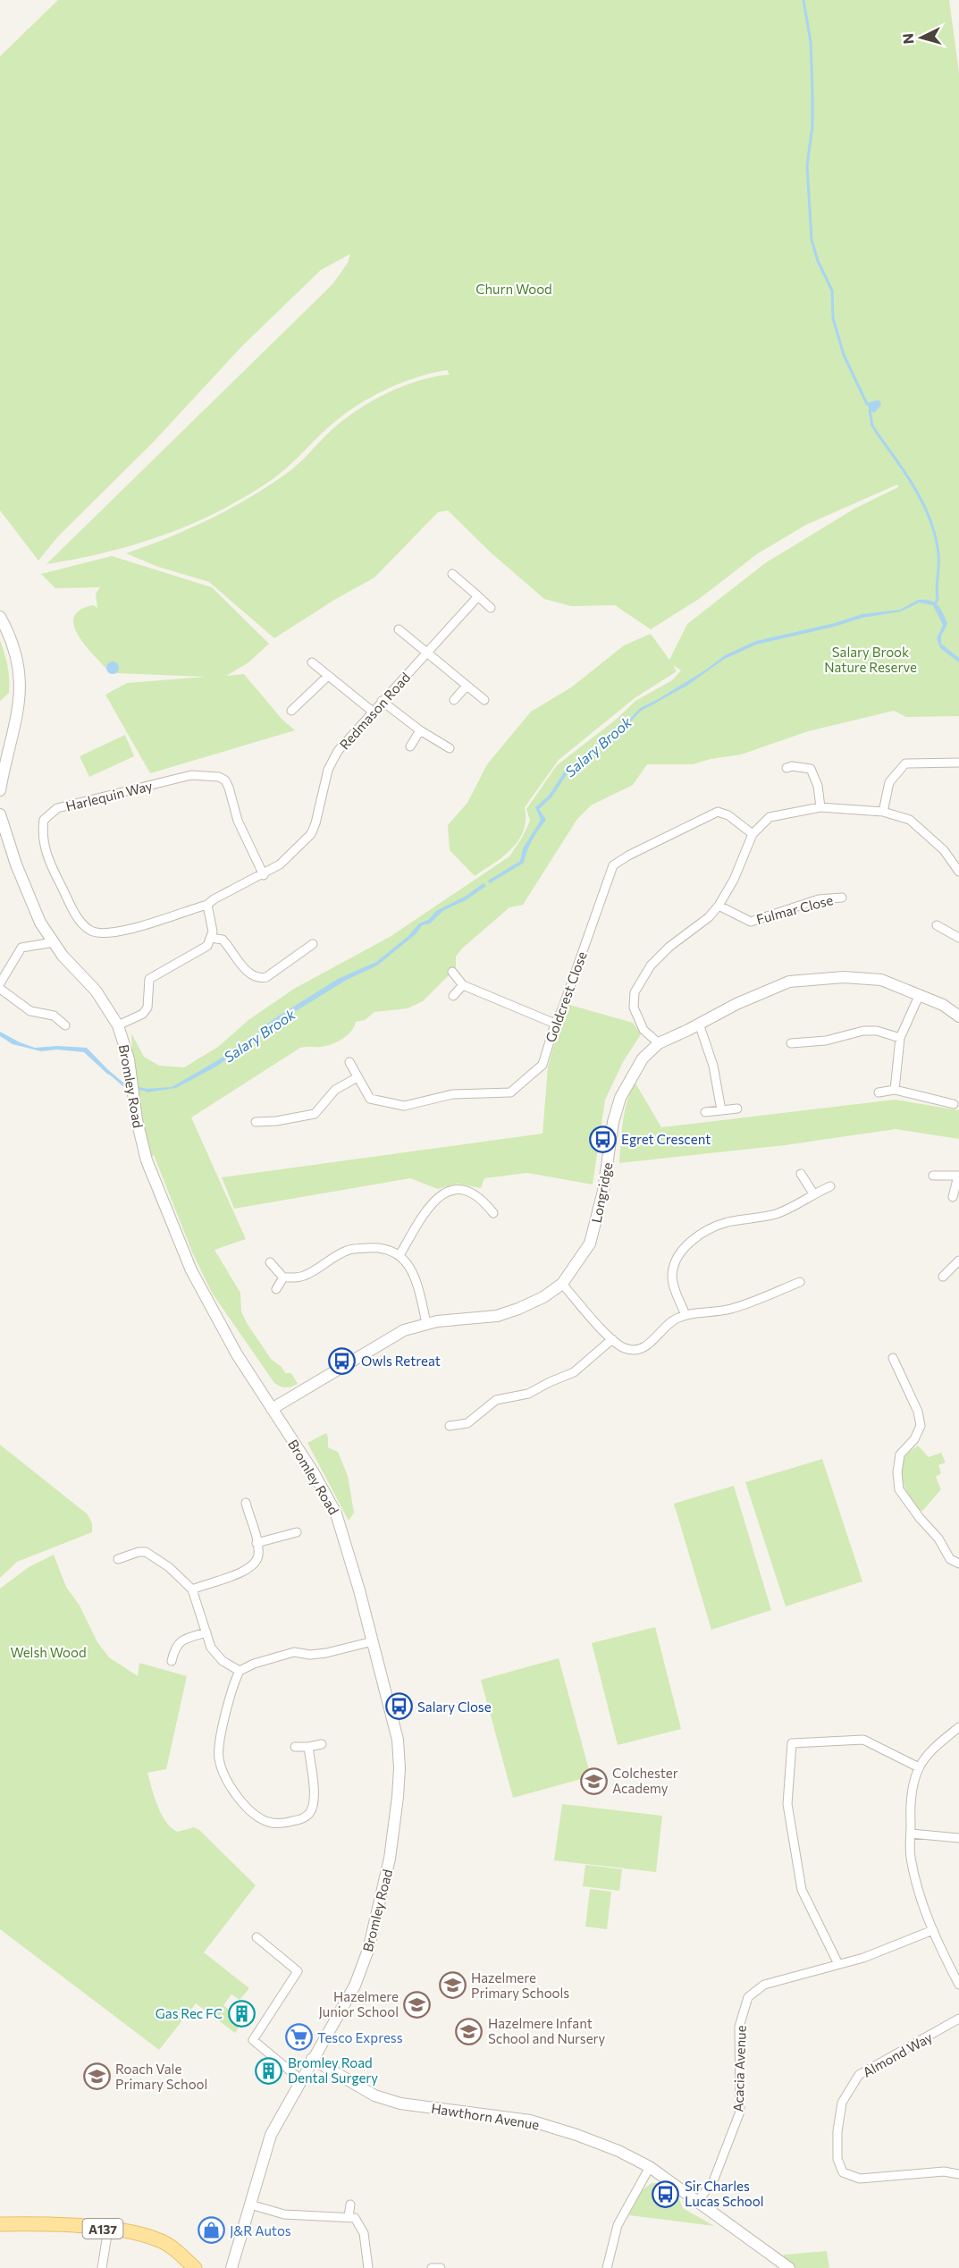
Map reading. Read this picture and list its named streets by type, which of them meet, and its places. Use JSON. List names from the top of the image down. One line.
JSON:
{"streets":{"main road":["A137"],"street":["Redmason Road","Harlequin Way","Fulmar Close","Goldcrest Close","Bromley Road","Longridge","Almond Way","Acacia Avenue","Hawthorn Avenue"]},"crossings":[["Redmason Road","Harlequin Way"],["Bromley Road","Longridge"],["Bromley Road","Hawthorn Avenue"],["Acacia Avenue","Hawthorn Avenue"]],"water":["Salary Brook"],"parks":["Churn Wood","Salary Brook Nature Reserve","Welsh Wood"],"places":{"bus stop":["Egret Crescent","Owls Retreat","Salary Close","Sir Charles Lucas School"],"school or university":["Colchester Academy","Hazelmere Primary Schools","Hazelmere Junior School","Hazelmere Infant School and Nursery","Roach Vale Primary School"],"building":["Gas Rec FC","Bromley Road Dental Surgery"],"supermarket":["Tesco Express"],"shop":["J&R Autos"]},"north":"left"}
